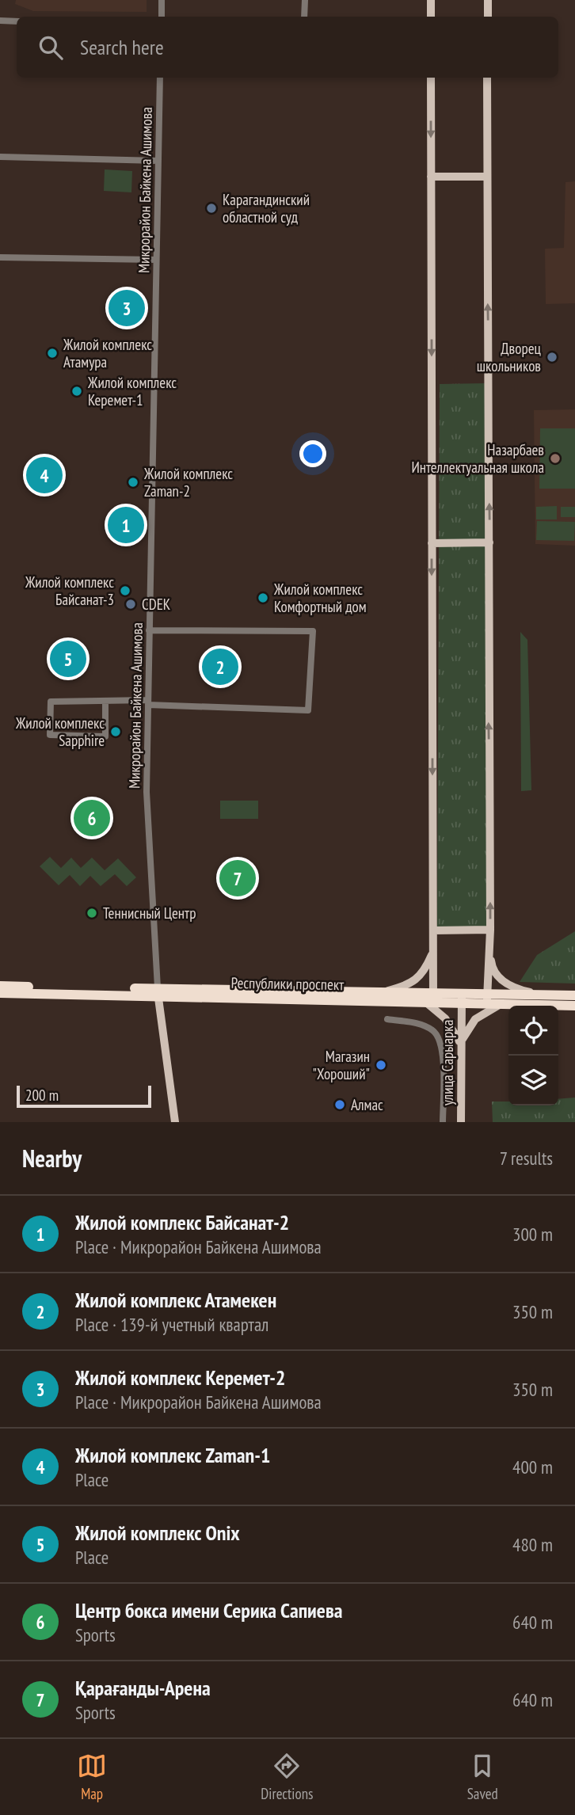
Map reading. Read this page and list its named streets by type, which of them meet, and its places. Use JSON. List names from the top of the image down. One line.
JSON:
{"streets":{"highway":["Республики проспект"],"main road":["улица Сарыарка"],"street":["Микрорайон Байкена Ашимова"]},"crossings":[["Микрорайон Байкена Ашимова","Республики проспект"],["Республики проспект","улица Сарыарка"]],"places":["Карагандинский областной суд","Жилой комплекс Атамура","Дворец школьников","Жилой комплекс Керемет-1","Назарбаев Интеллектуальная школа","Жилой комплекс Zaman-2","Жилой комплекс Байсанат-3","Жилой комплекс Комфортный дом","CDEK","Жилой комплекс Sapphire","Теннисный Центр","Магазин \"Хороший\"","Алмас"],"scale_bar":"200 m","page":{"search":"Search here","pins":["3","4","1","5","2","6","7"],"scale":"200 m","heading":["Nearby","7 results"],"list":[{"mark":"1","name":"Жилой комплекс Байсанат-2","note":"Place · Микрорайон Байкена Ашимова","value":"300 m"},{"mark":"2","name":"Жилой комплекс Атамекен","note":"Place · 139-й учетный квартал","value":"350 m"},{"mark":"3","name":"Жилой комплекс Керемет-2","note":"Place · Микрорайон Байкена Ашимова","value":"350 m"},{"mark":"4","name":"Жилой комплекс Zaman-1","note":"Place","value":"400 m"},{"mark":"5","name":"Жилой комплекс Onix","note":"Place","value":"480 m"},{"mark":"6","name":"Центр бокса имени Серика Сапиева","note":"Sports","value":"640 m"},{"mark":"7","name":"Қарағанды-Арена","note":"Sports","value":"640 m"}],"nav":["Map","Directions","Saved"]}}
